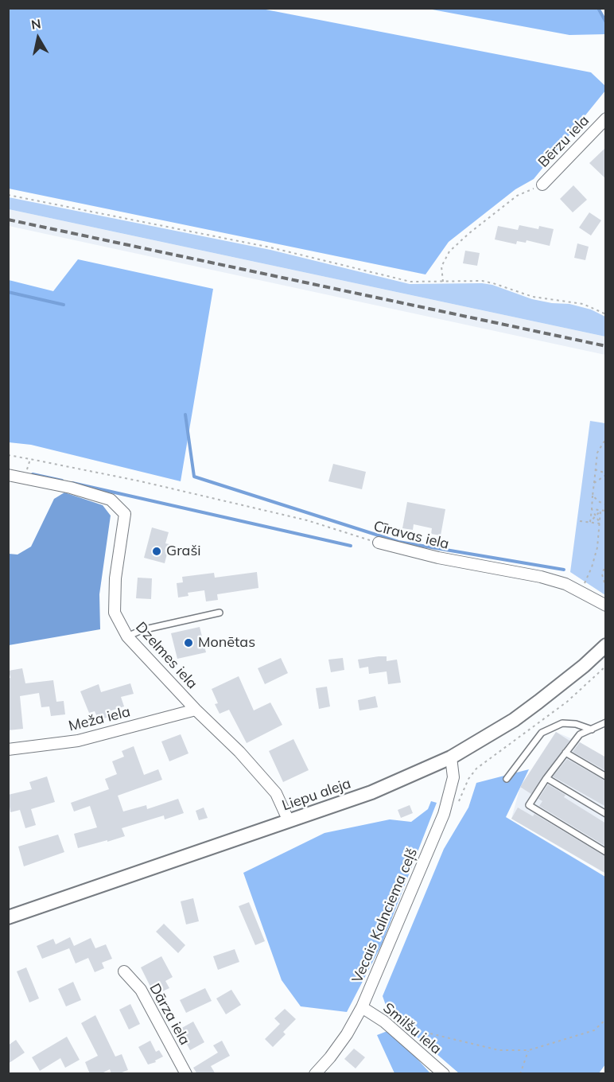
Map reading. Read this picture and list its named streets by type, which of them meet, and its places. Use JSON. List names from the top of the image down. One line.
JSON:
{"streets":{"street":["Bērzu iela","Cīravas iela","Dzelmes iela","Meža iela","Liepu aleja","Vecais Kalnciema ceļš","Dārza iela","Smilšu iela"]},"crossings":[["Dzelmes iela","Meža iela"],["Dzelmes iela","Liepu aleja"],["Liepu aleja","Vecais Kalnciema ceļš"],["Vecais Kalnciema ceļš","Smilšu iela"]],"places":["Graši","Monētas"],"north":"top"}
